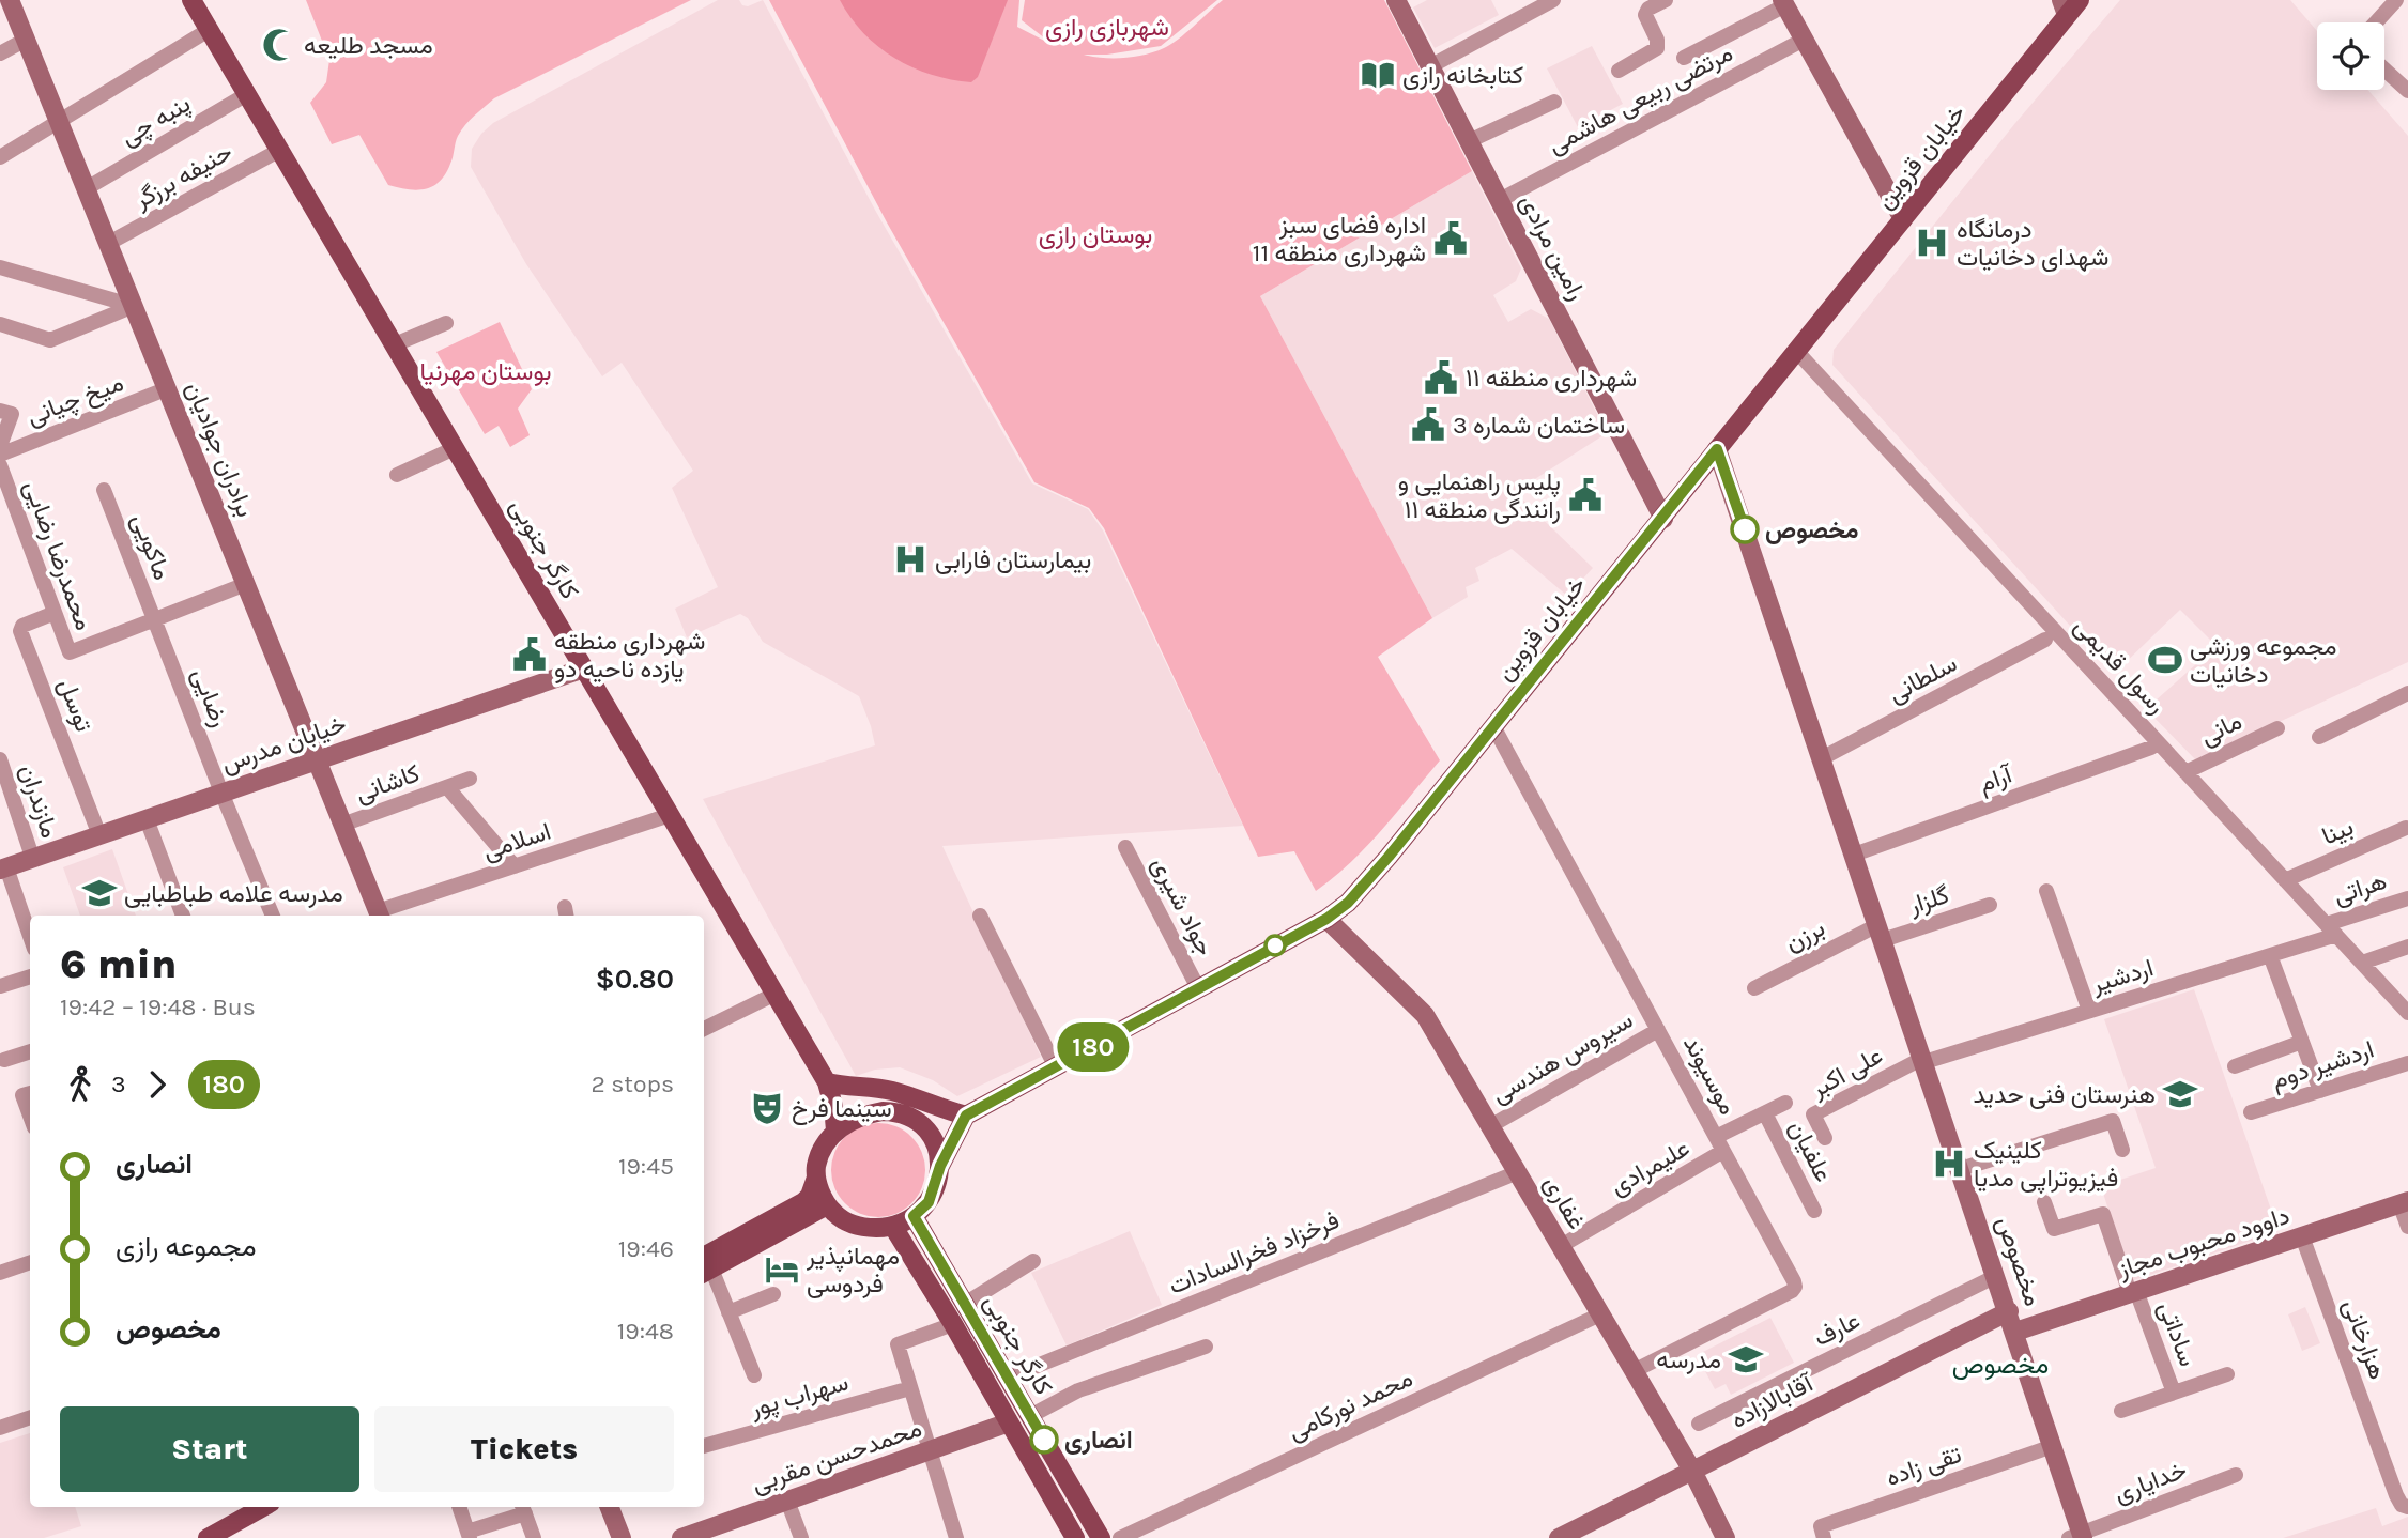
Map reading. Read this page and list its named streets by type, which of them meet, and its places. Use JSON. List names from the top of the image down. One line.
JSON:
{"streets":{"main road":["خیابان قزوین","کارگر جنوبی"],"street":["مرتضی ربیعی هاشمی","پنبه چی","حنیفه برزگر","رامین مرادی","میخ چیانی","برادران جوادیان","ماکویی","محمدرضا رضایی","رسول قدیمی","سلطانی","رضایی","توسل","مانی","خیابان مدرس","آرام","کاشانی","مازندران","بینا","اسلامی","هراتی","گلزار","جواد شیری","برزن","اردشیر","سیروس هندسی","اردشیر دوم","علی اکبر","موسیوند","علفیان","علیمرادی","غفاری","داوود محبوب مجاز","فرخزاد فخرالسادات","مخصوص","عارف","ساداتی","هزارخانی","سهراب پور","آقابالازاده","محمد نورکامی","محمدحسن مقربی","تقی زاده","خدایاری"]},"crossings":[["مرتضی ربیعی هاشمی","رامین مرادی"],["پنبه چی","برادران جوادیان"],["پنبه چی","کارگر جنوبی"],["خیابان قزوین","رامین مرادی"],["خیابان قزوین","رسول قدیمی"],["خیابان قزوین","جواد شیری"],["خیابان قزوین","موسیوند"],["خیابان قزوین","غفاری"],["خیابان قزوین","مخصوص"],["حنیفه برزگر","برادران جوادیان"],["حنیفه برزگر","کارگر جنوبی"],["میخ چیانی","برادران جوادیان"],["برادران جوادیان","محمدرضا رضایی"],["برادران جوادیان","خیابان مدرس"],["برادران جوادیان","کاشانی"],["برادران جوادیان","اسلامی"],["ماکویی","محمدرضا رضایی"],["ماکویی","رضایی"],["کارگر جنوبی","خیابان مدرس"],["کارگر جنوبی","اسلامی"],["کارگر جنوبی","فرخزاد فخرالسادات"],["کارگر جنوبی","محمدحسن مقربی"],["محمدرضا رضایی","رضایی"],["محمدرضا رضایی","توسل"],["رسول قدیمی","مانی"],["رسول قدیمی","بینا"],["رسول قدیمی","هراتی"],["رسول قدیمی","اردشیر"],["سلطانی","مخصوص"],["رضایی","خیابان مدرس"],["توسل","خیابان مدرس"],["خیابان مدرس","مازندران"],["آرام","مخصوص"],["کاشانی","اسلامی"],["هراتی","اردشیر"],["گلزار","برزن"],["گلزار","مخصوص"],["برزن","مخصوص"],["اردشیر","علی اکبر"],["اردشیر","مخصوص"],["سیروس هندسی","موسیوند"],["سیروس هندسی","غفاری"],["علی اکبر","مخصوص"],["موسیوند","علفیان"],["موسیوند","علیمرادی"],["موسیوند","غفاری"],["علفیان","علیمرادی"],["علیمرادی","غفاری"],["غفاری","فرخزاد فخرالسادات"],["غفاری","آقابالازاده"],["غفاری","محمد نورکامی"],["داوود محبوب مجاز","مخصوص"],["داوود محبوب مجاز","ساداتی"],["داوود محبوب مجاز","هزارخانی"],["مخصوص","عارف"],["مخصوص","آقابالازاده"],["مخصوص","تقی زاده"],["مخصوص","خدایاری"]],"districts":["مخصوص"],"parks":["شهربازی رازی","بوستان رازی","بوستان مهرنیا"],"places":{"mosque":["مسجد طلیعه"],"library":["کتابخانه رازی"],"public building":["اداره فضای سبز شهرداری منطقه 11","شهرداری منطقه ۱۱","ساختمان شماره 3","پلیس راهنمایی و رانندگی منطقه ۱۱","شهرداری منطقه یازده ناحیه دو"],"hospital":["درمانگاه شهدای دخانیات","بیمارستان فارابی","کلینیک فیزیوتراپی مدیا"],"other":["مخصوص","انصاری"],"sports":["مجموعه ورزشی دخانیات"],"school or university":["مدرسه علامه طباطبایی","هنرستان فنی حدید","مدرسه"],"theatre":["سینما فرخ"],"hotel":["مهمانپذیر فردوسی"]},"lines":["bus line 180"],"page":{"on_map":"180","heading":["6 min","19:42 – 19:48 · Bus","$0.80"],"legs":["3","180","2 stops"],"list":[{"name":"انصاری","value":"19:45"},{"name":"مجموعه رازی","value":"19:46"},{"name":"مخصوص","value":"19:48"}],"buttons":["Start","Tickets"]}}
